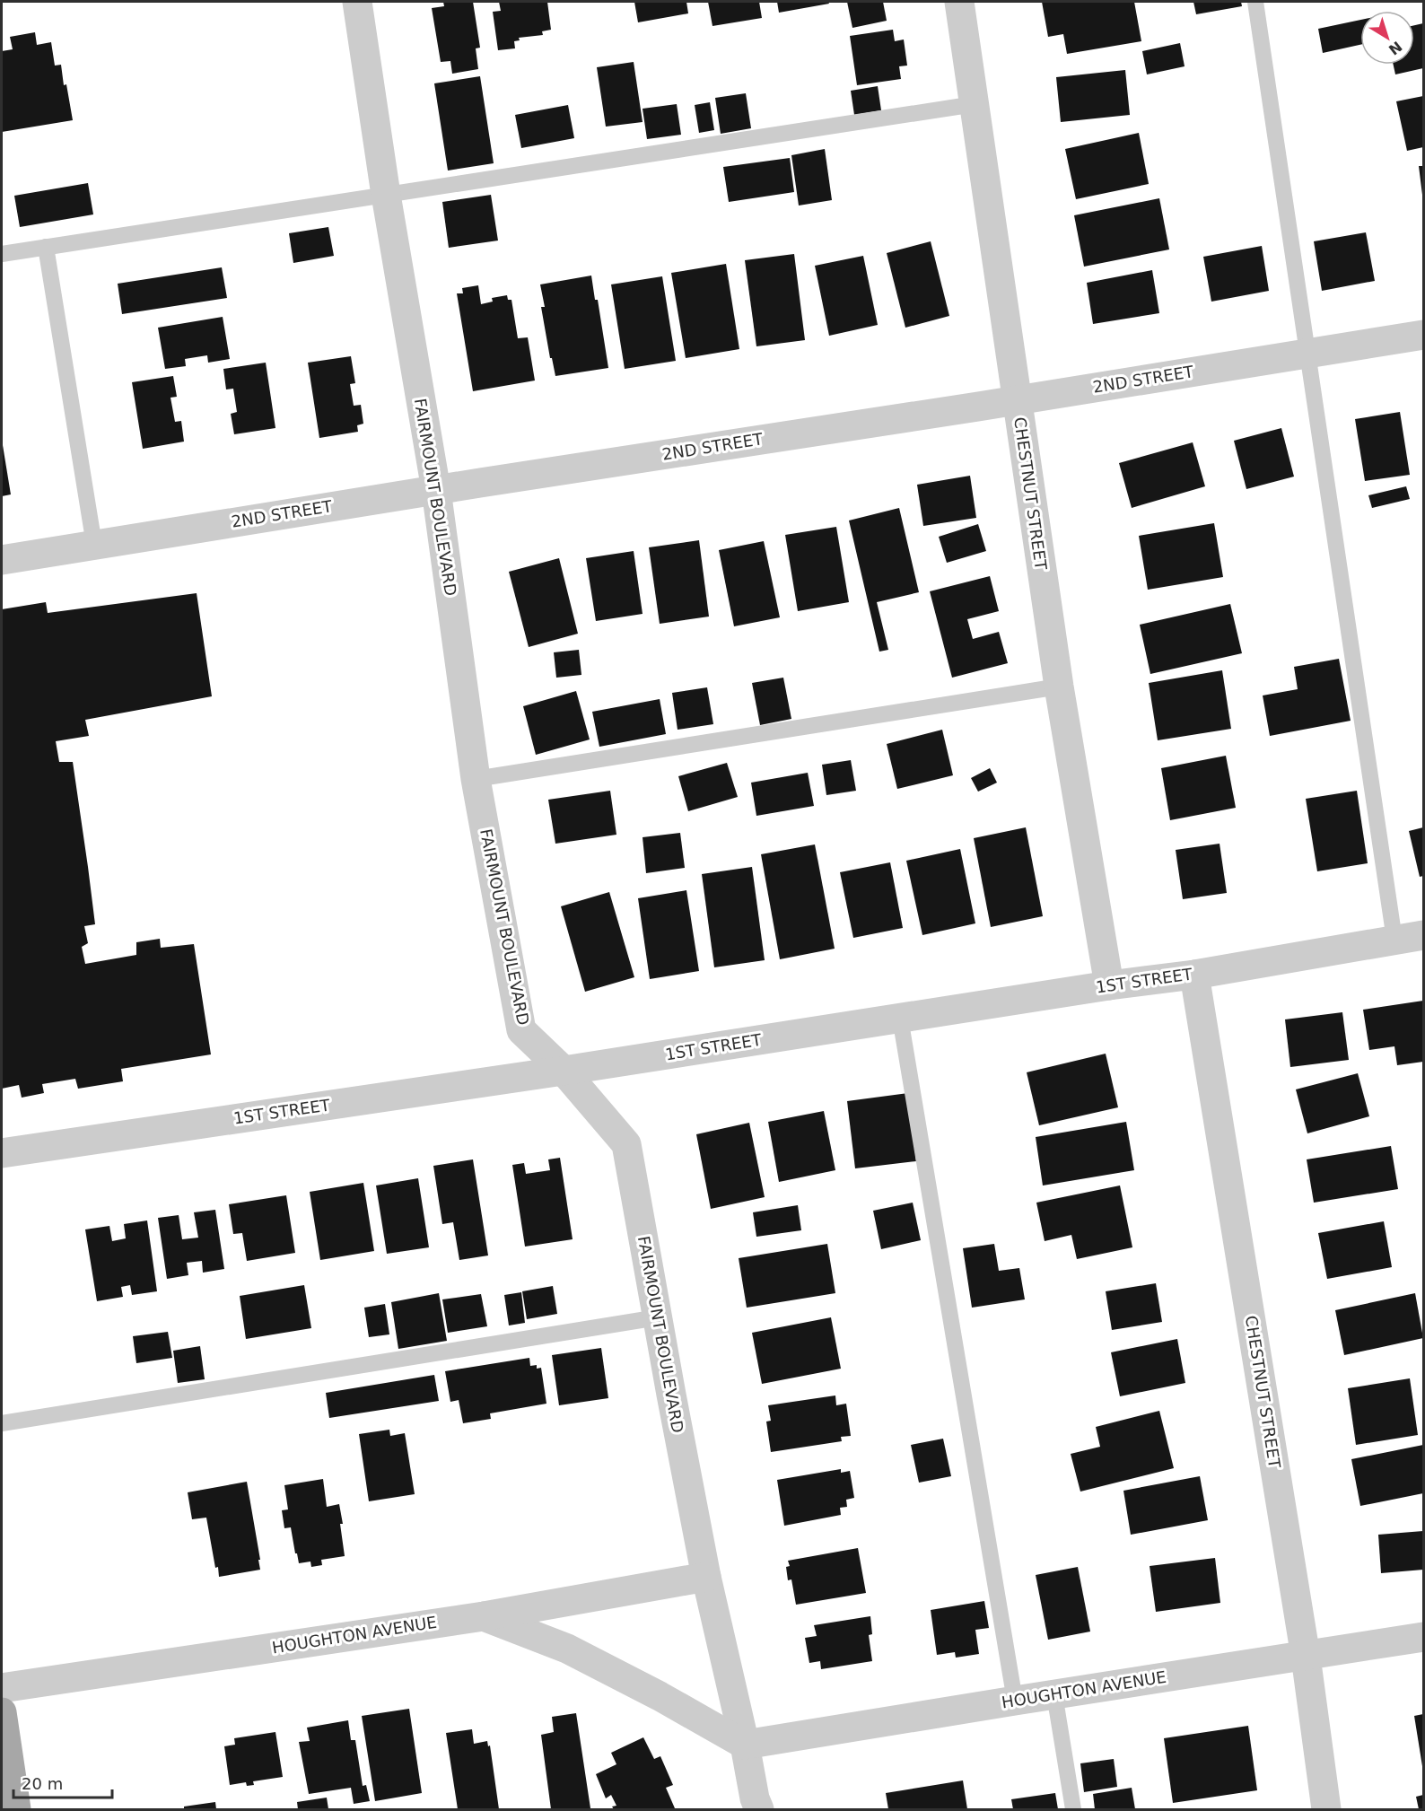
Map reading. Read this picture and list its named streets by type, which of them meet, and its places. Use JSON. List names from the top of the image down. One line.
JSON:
{"streets":{"street":["2ND STREET","CHESTNUT STREET","FAIRMOUNT BOULEVARD","1ST STREET","HOUGHTON AVENUE"]},"crossings":[["2ND STREET","CHESTNUT STREET"],["2ND STREET","FAIRMOUNT BOULEVARD"],["CHESTNUT STREET","1ST STREET"],["CHESTNUT STREET","HOUGHTON AVENUE"],["FAIRMOUNT BOULEVARD","1ST STREET"],["FAIRMOUNT BOULEVARD","HOUGHTON AVENUE"]],"scale_bar":"20 m","north":"bottom right"}
